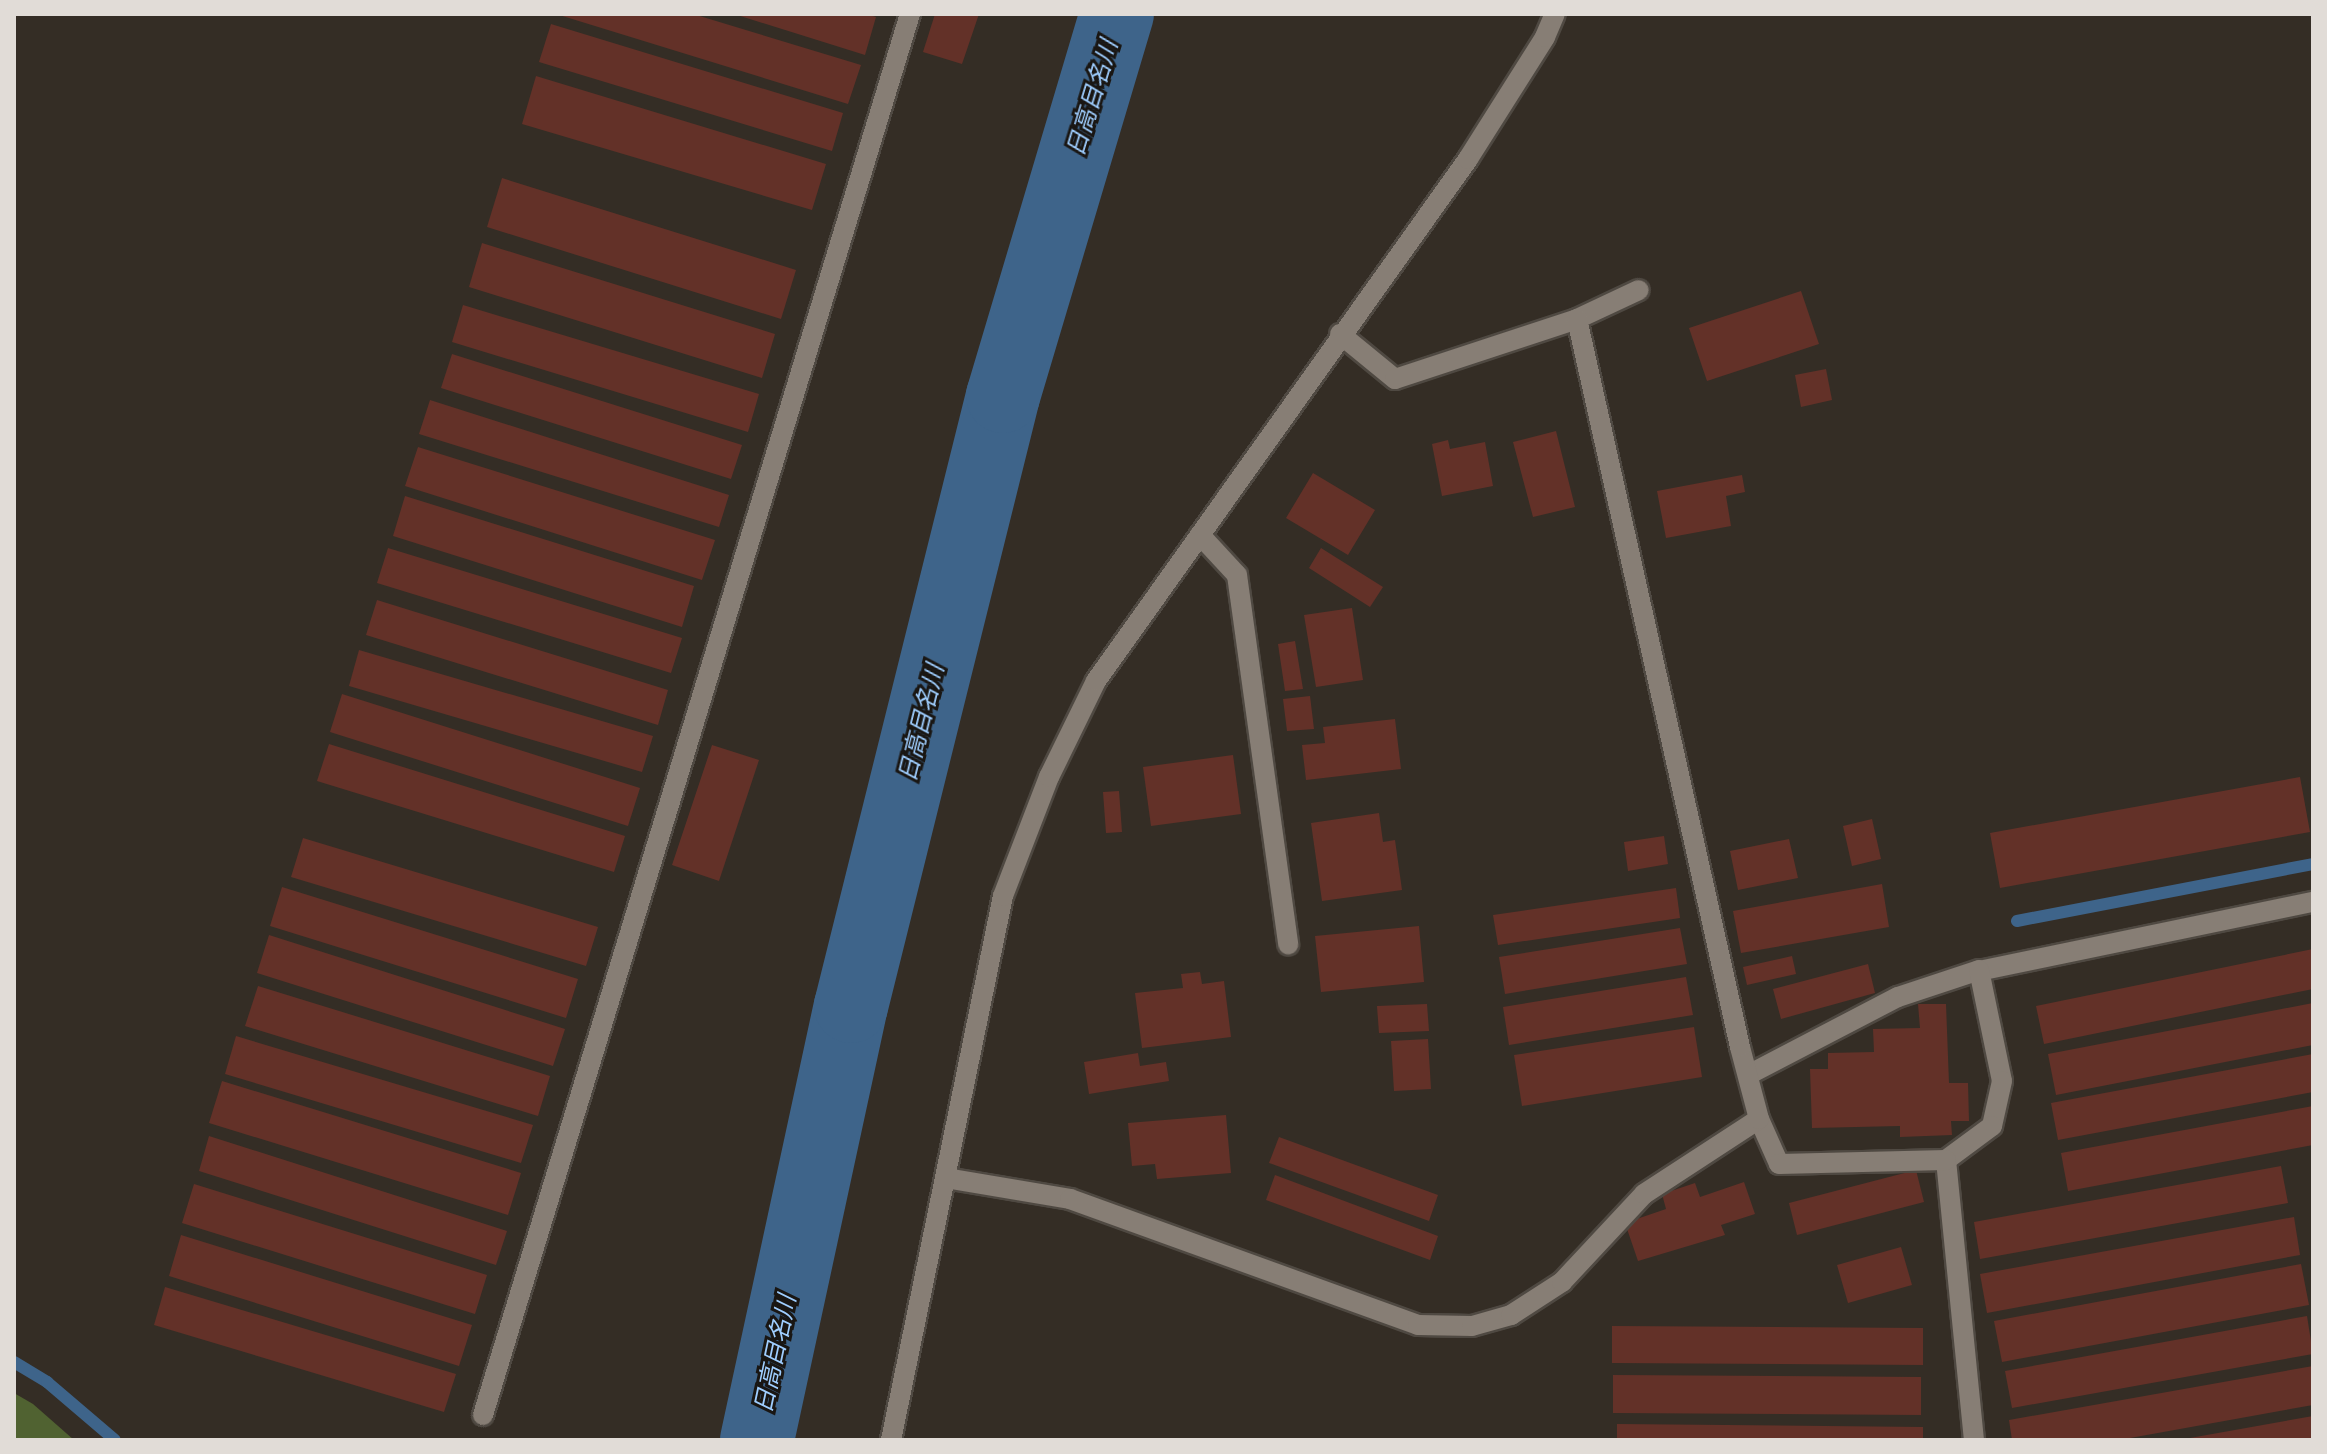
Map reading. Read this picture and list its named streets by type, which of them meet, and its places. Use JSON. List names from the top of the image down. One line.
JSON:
{"water":["日高目名川"]}
